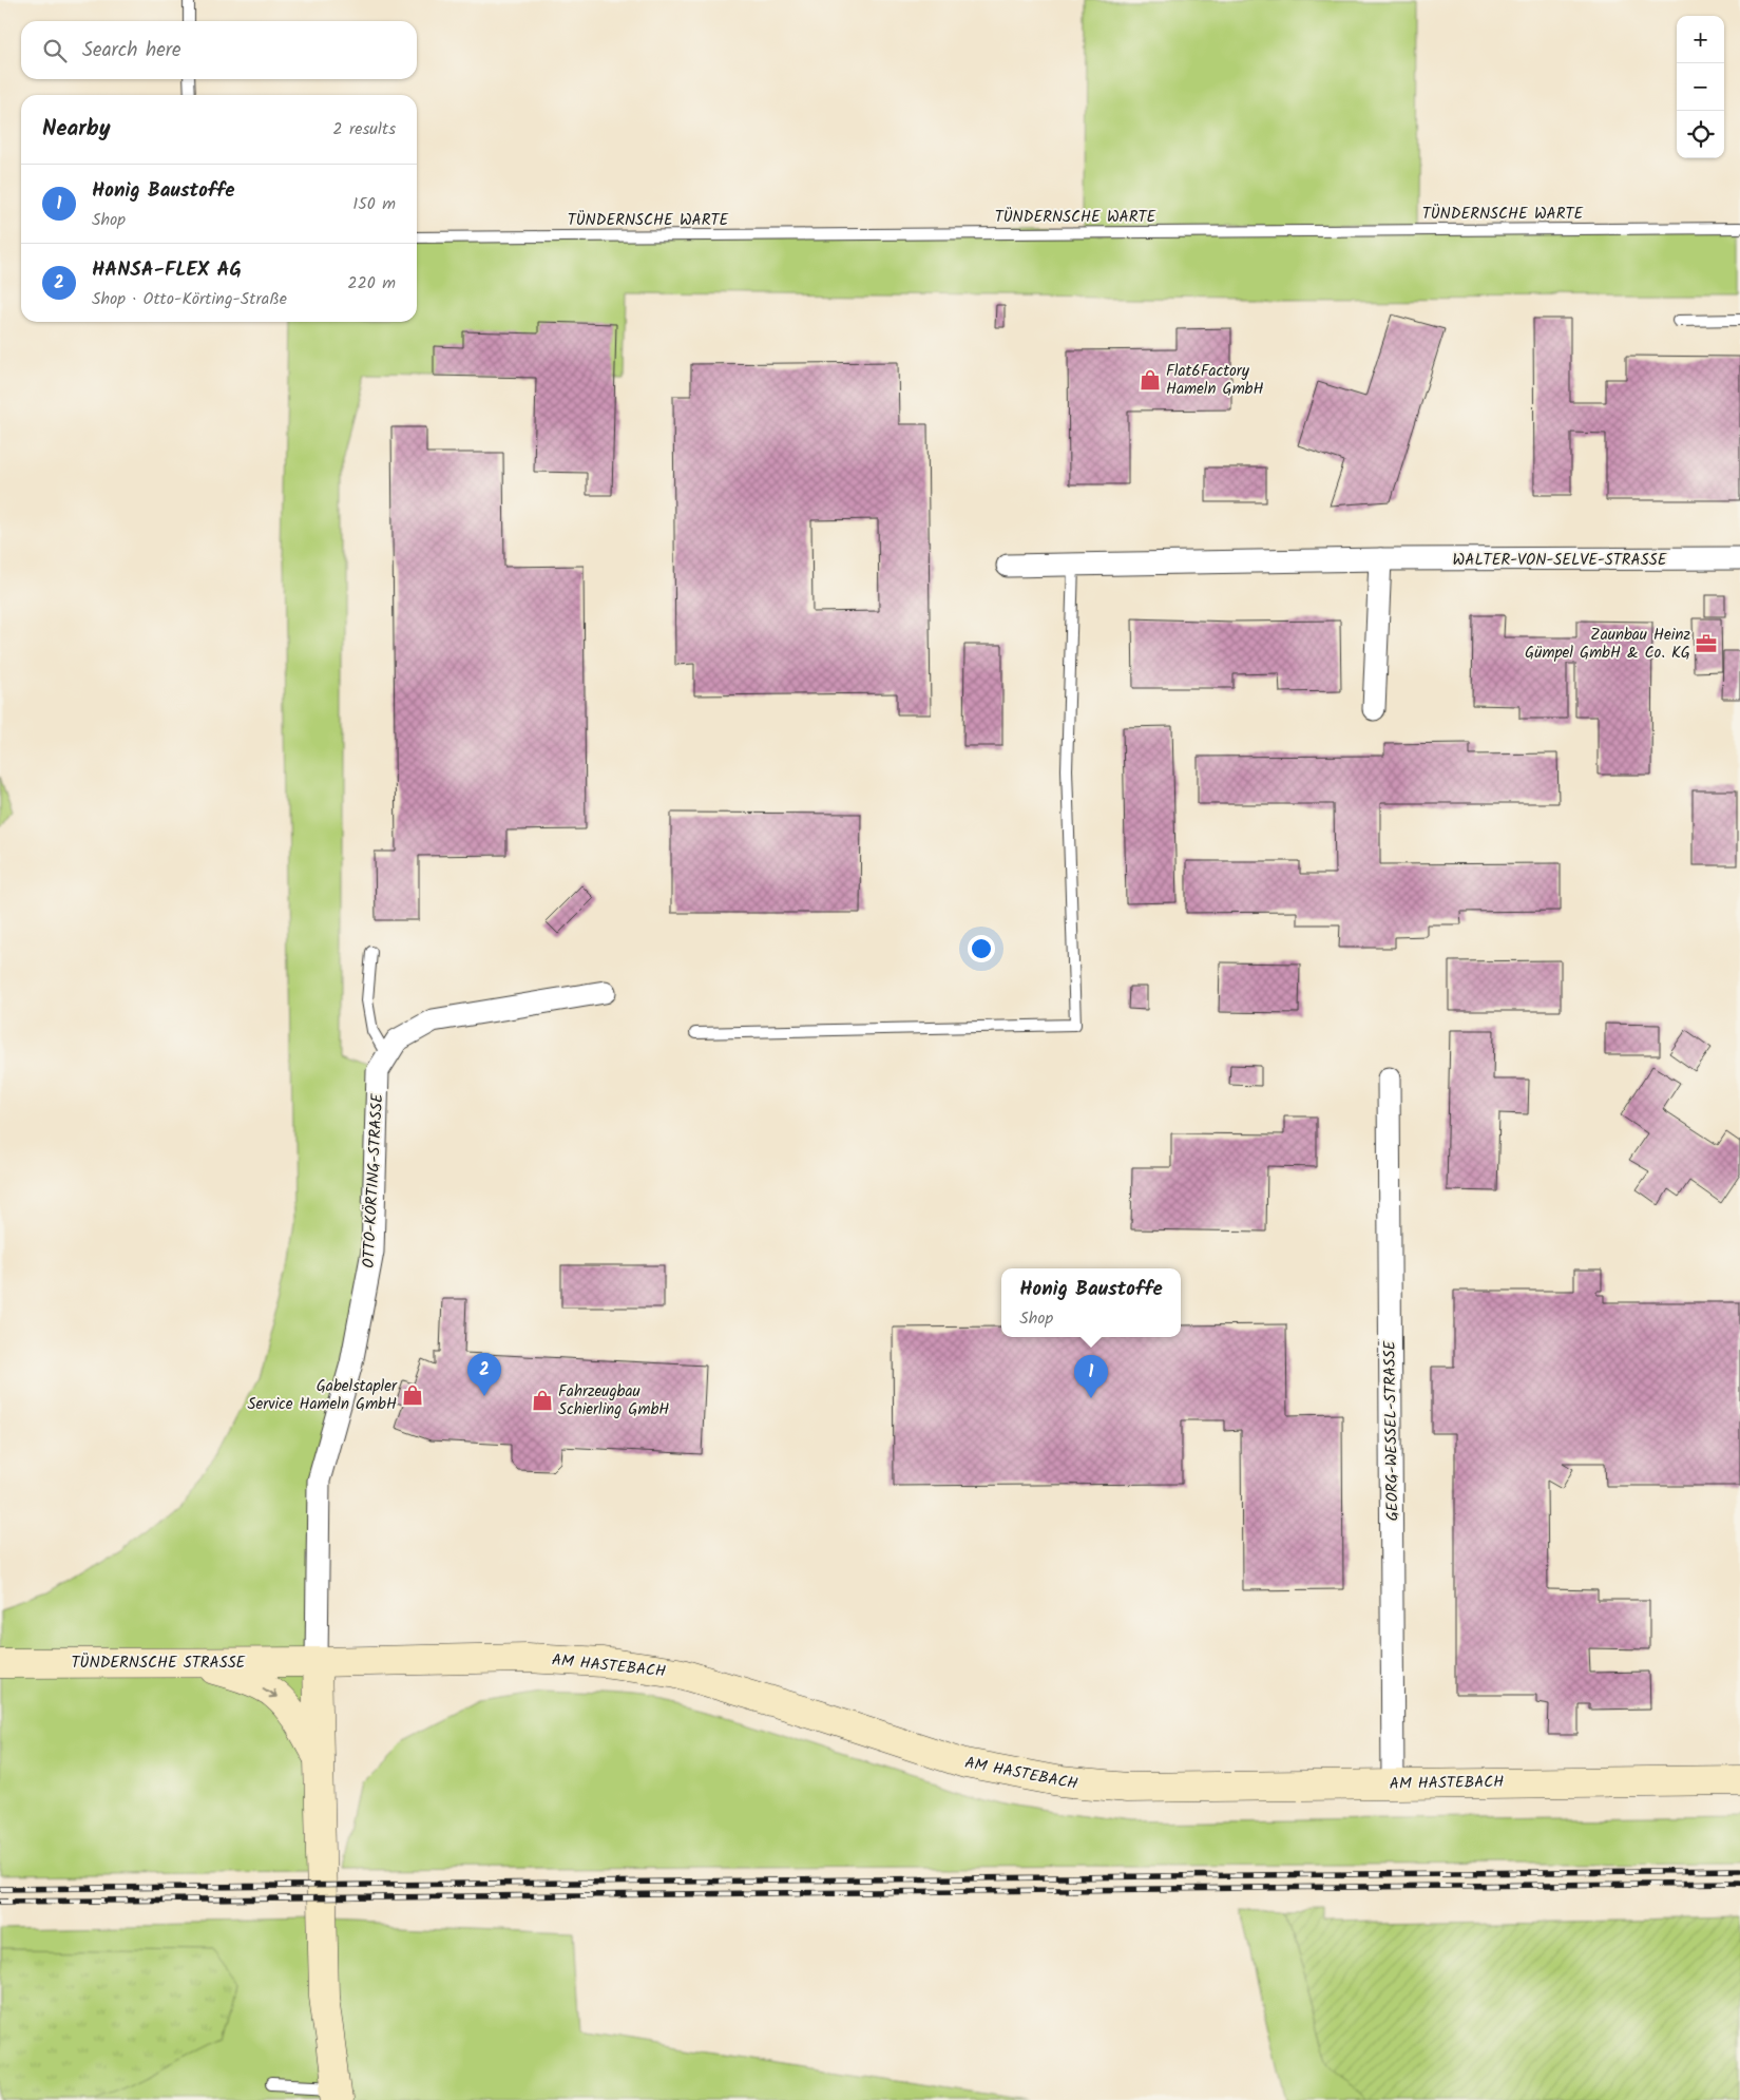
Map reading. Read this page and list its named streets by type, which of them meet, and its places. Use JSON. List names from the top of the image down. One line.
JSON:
{"streets":{"main road":["TÜNDERNSCHE STRASSE","AM HASTEBACH"],"street":["WALTER-VON-SELVE-STRASSE","OTTO-KÖRTING-STRASSE","GEORG-WESSEL-STRASSE"],"lane":["TÜNDERNSCHE WARTE"]},"crossings":[["OTTO-KÖRTING-STRASSE","TÜNDERNSCHE STRASSE"],["OTTO-KÖRTING-STRASSE","AM HASTEBACH"],["GEORG-WESSEL-STRASSE","AM HASTEBACH"],["TÜNDERNSCHE STRASSE","AM HASTEBACH"]],"places":{"shop":["Flat6Factory Hameln GmbH","Gabelstapler Service Hameln GmbH","Fahrzeugbau Schierling GmbH"],"office":["Zaunbau Heinz Gümpel GmbH & Co. KG"]},"page":{"map_buttons":["+","−"],"search":"Search here","heading":["Nearby","2 results"],"list":[{"mark":"1","name":"Honig Baustoffe","note":"Shop","value":"150 m"},{"mark":"2","name":"HANSA-FLEX AG","note":"Shop · Otto-Körting-Straße","value":"220 m"}],"popup":["Honig Baustoffe","Shop"],"pins":["2","1"]}}
